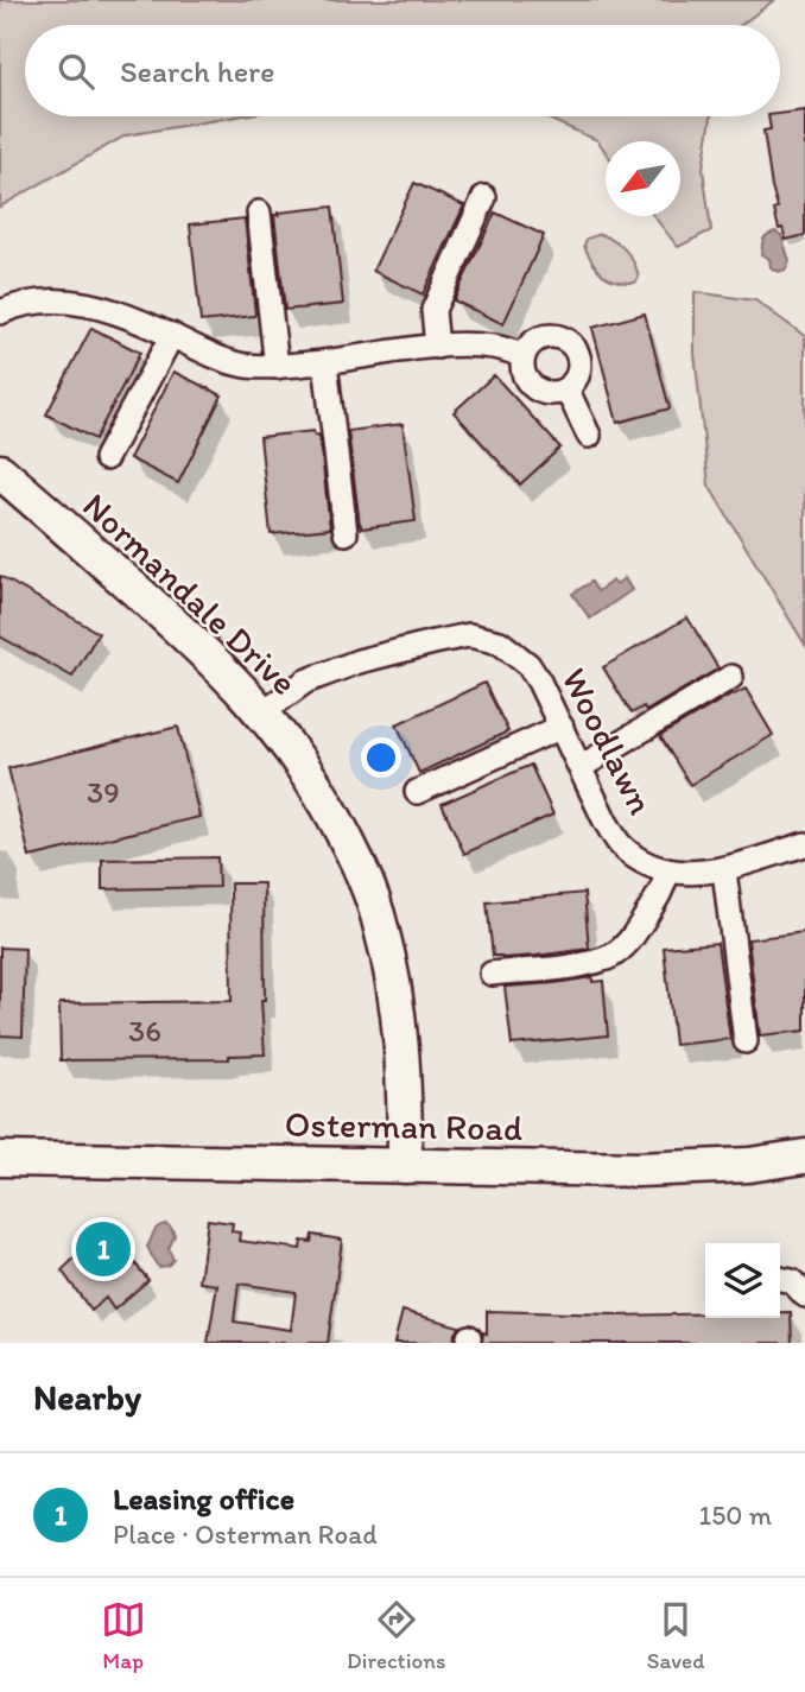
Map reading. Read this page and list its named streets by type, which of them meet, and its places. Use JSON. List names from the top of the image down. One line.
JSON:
{"streets":{"street":["Normandale Drive","Woodlawn","Osterman Road"]},"crossings":[["Normandale Drive","Woodlawn"],["Normandale Drive","Osterman Road"]],"house_numbers":["39","36"],"north":"bottom left","page":{"search":"Search here","pins":"1","heading":"Nearby","list":[{"mark":"1","name":"Leasing office","note":"Place · Osterman Road","value":"150 m"}],"nav":["Map","Directions","Saved"]}}
